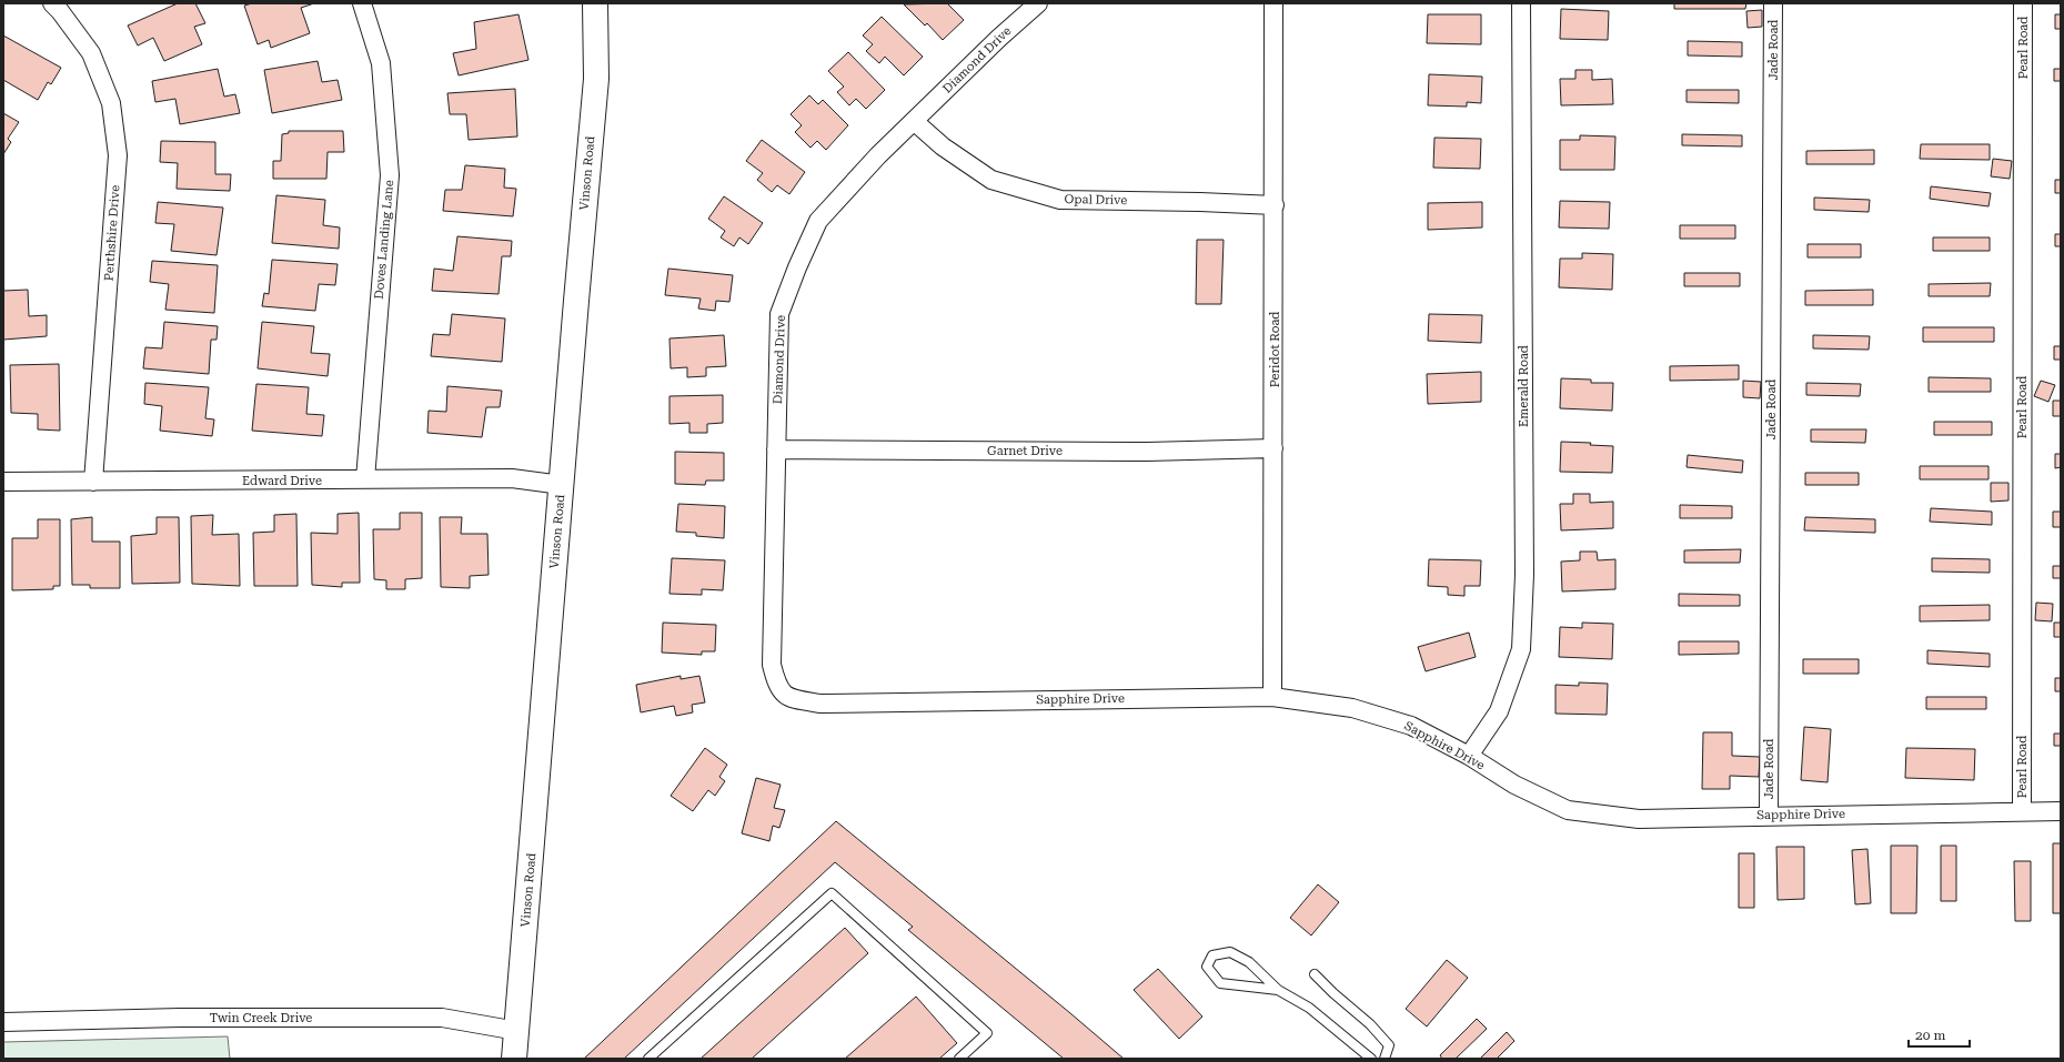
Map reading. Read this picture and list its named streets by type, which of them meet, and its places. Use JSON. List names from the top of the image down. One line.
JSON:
{"streets":{"street":["Pearl Road","Jade Road","Diamond Drive","Vinson Road","Opal Drive","Perthshire Drive","Doves Landing Lane","Peridot Road","Emerald Road","Garnet Drive","Edward Drive","Sapphire Drive","Twin Creek Drive"]},"crossings":[["Pearl Road","Sapphire Drive"],["Jade Road","Sapphire Drive"],["Diamond Drive","Opal Drive"],["Diamond Drive","Garnet Drive"],["Diamond Drive","Sapphire Drive"],["Vinson Road","Edward Drive"],["Vinson Road","Twin Creek Drive"],["Opal Drive","Peridot Road"],["Perthshire Drive","Edward Drive"],["Doves Landing Lane","Edward Drive"],["Peridot Road","Garnet Drive"],["Peridot Road","Sapphire Drive"],["Emerald Road","Sapphire Drive"]],"scale_bar":"20 m"}
